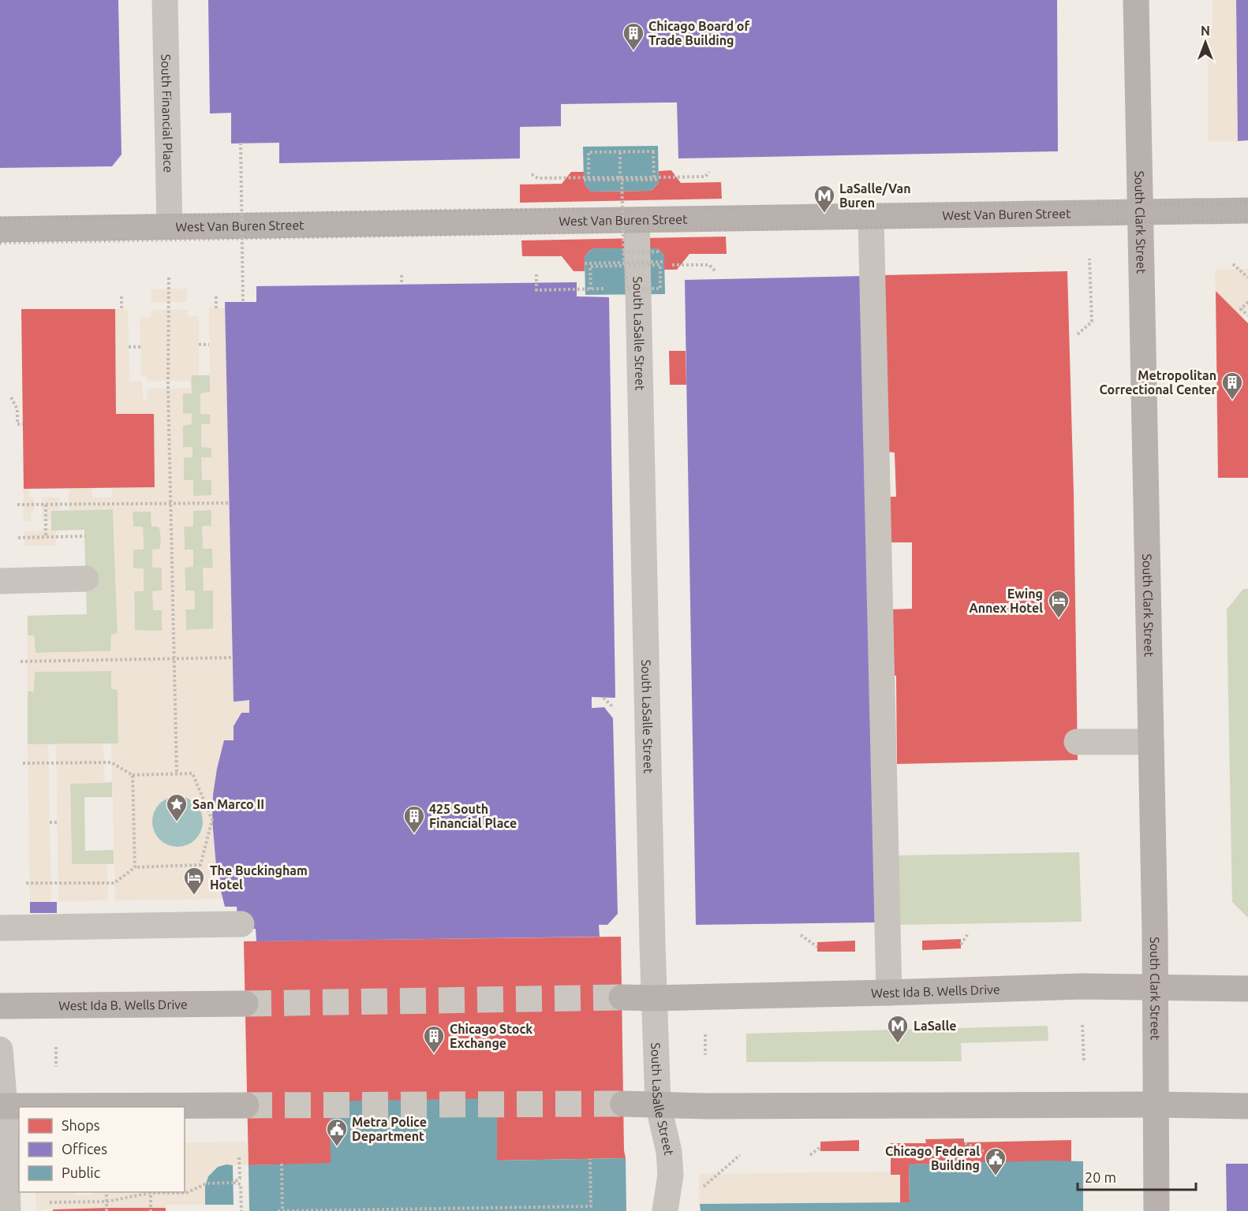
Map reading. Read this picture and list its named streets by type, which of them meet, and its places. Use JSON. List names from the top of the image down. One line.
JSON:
{"streets":{"main road":["West Van Buren Street","South Clark Street","West Ida B. Wells Drive"],"street":["South Financial Place","South LaSalle Street"]},"crossings":[["South Financial Place","West Van Buren Street"],["West Van Buren Street","South Clark Street"],["West Van Buren Street","South LaSalle Street"],["South Clark Street","West Ida B. Wells Drive"],["South LaSalle Street","West Ida B. Wells Drive"]],"places":{"building":["Chicago Board of Trade Building","Metropolitan Correctional Center","425 South Financial Place","Chicago Stock Exchange"],"metro station":["LaSalle/Van Buren","LaSalle"],"hotel":["Ewing Annex Hotel","The Buckingham Hotel"],"place":["San Marco II"],"public building":["Metra Police Department","Chicago Federal Building"]},"legend":["Shops","Offices","Public"],"scale_bar":"20 m","north":"top"}
